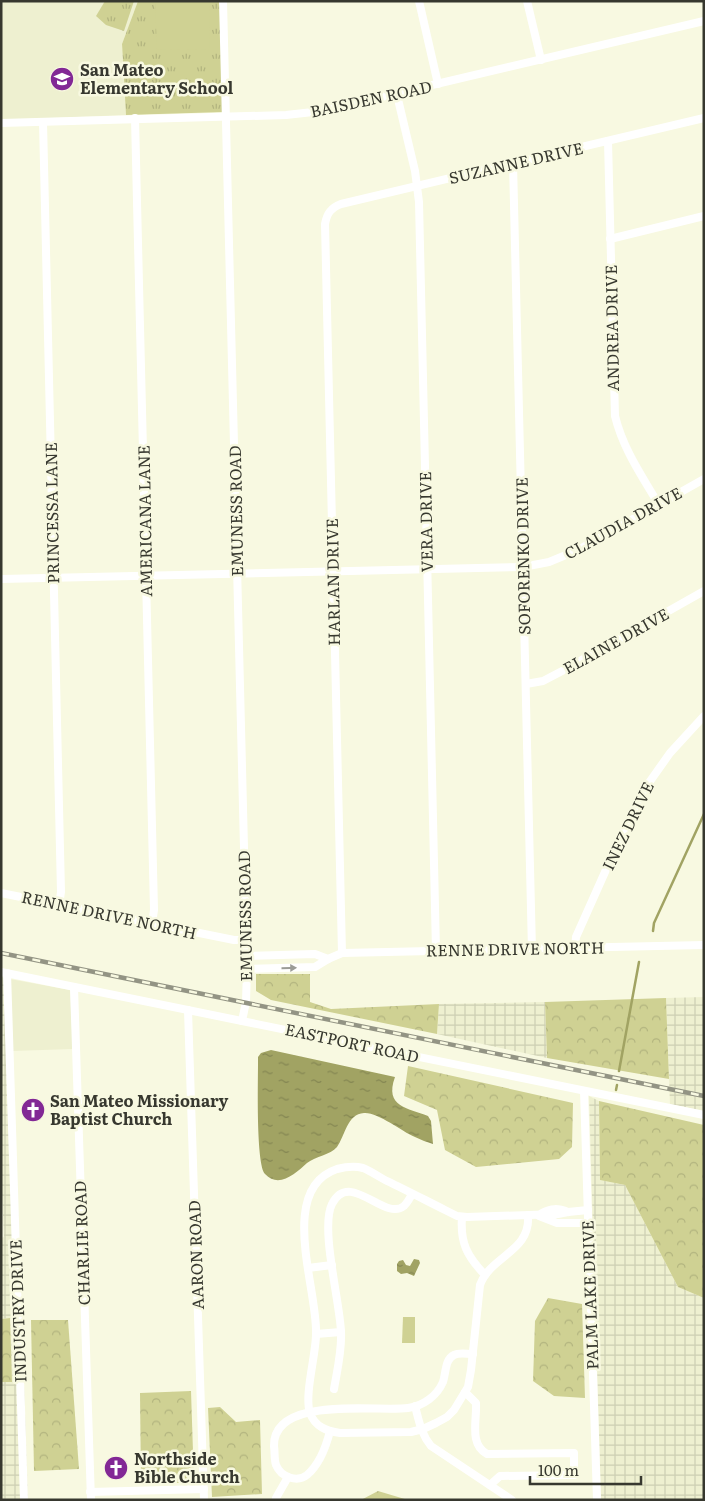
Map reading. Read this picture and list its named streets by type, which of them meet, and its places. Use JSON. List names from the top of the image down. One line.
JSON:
{"streets":{"street":["BAISDEN ROAD","SUZANNE DRIVE","ANDREA DRIVE","EMUNESS ROAD","PRINCESSA LANE","AMERICANA LANE","VERA DRIVE","CLAUDIA DRIVE","SOFORENKO DRIVE","HARLAN DRIVE","ELAINE DRIVE","INEZ DRIVE","RENNE DRIVE NORTH","EASTPORT ROAD","CHARLIE ROAD","AARON ROAD","PALM LAKE DRIVE","INDUSTRY DRIVE"]},"crossings":[["BAISDEN ROAD","EMUNESS ROAD"],["BAISDEN ROAD","PRINCESSA LANE"],["BAISDEN ROAD","AMERICANA LANE"],["BAISDEN ROAD","VERA DRIVE"],["SUZANNE DRIVE","ANDREA DRIVE"],["SUZANNE DRIVE","VERA DRIVE"],["SUZANNE DRIVE","SOFORENKO DRIVE"],["SUZANNE DRIVE","HARLAN DRIVE"],["ANDREA DRIVE","CLAUDIA DRIVE"],["EMUNESS ROAD","CLAUDIA DRIVE"],["EMUNESS ROAD","RENNE DRIVE NORTH"],["EMUNESS ROAD","EASTPORT ROAD"],["PRINCESSA LANE","CLAUDIA DRIVE"],["PRINCESSA LANE","RENNE DRIVE NORTH"],["AMERICANA LANE","CLAUDIA DRIVE"],["AMERICANA LANE","RENNE DRIVE NORTH"],["VERA DRIVE","CLAUDIA DRIVE"],["VERA DRIVE","RENNE DRIVE NORTH"],["CLAUDIA DRIVE","SOFORENKO DRIVE"],["CLAUDIA DRIVE","HARLAN DRIVE"],["SOFORENKO DRIVE","ELAINE DRIVE"],["SOFORENKO DRIVE","RENNE DRIVE NORTH"],["HARLAN DRIVE","RENNE DRIVE NORTH"],["INEZ DRIVE","RENNE DRIVE NORTH"],["EASTPORT ROAD","CHARLIE ROAD"],["EASTPORT ROAD","AARON ROAD"],["EASTPORT ROAD","PALM LAKE DRIVE"],["EASTPORT ROAD","INDUSTRY DRIVE"]],"places":{"school or university":["San Mateo Elementary School"],"church":["San Mateo Missionary Baptist Church","Northside Bible Church"]},"scale_bar":"100 m"}
